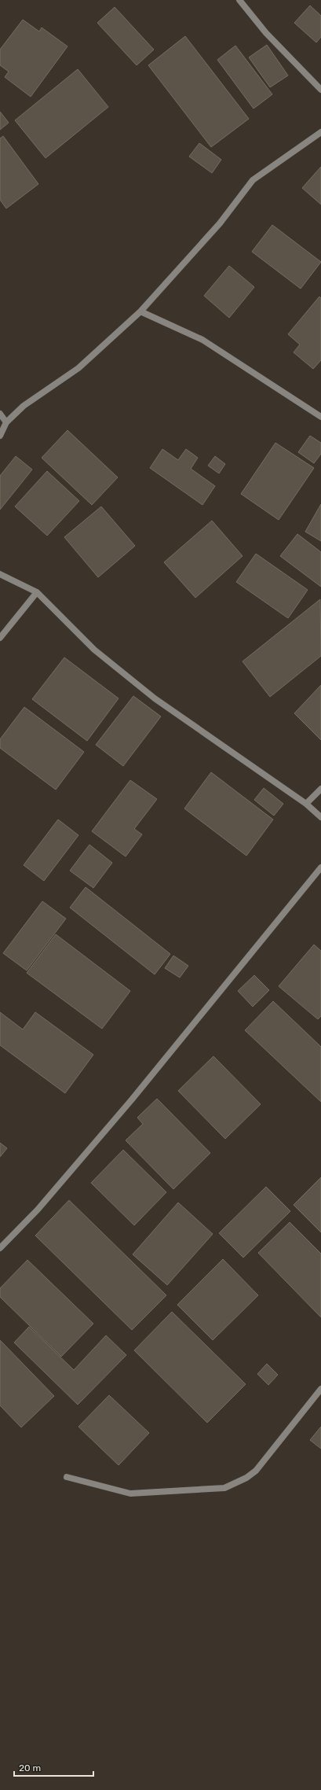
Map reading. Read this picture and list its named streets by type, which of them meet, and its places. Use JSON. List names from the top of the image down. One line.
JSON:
{"scale_bar":"20 m"}
